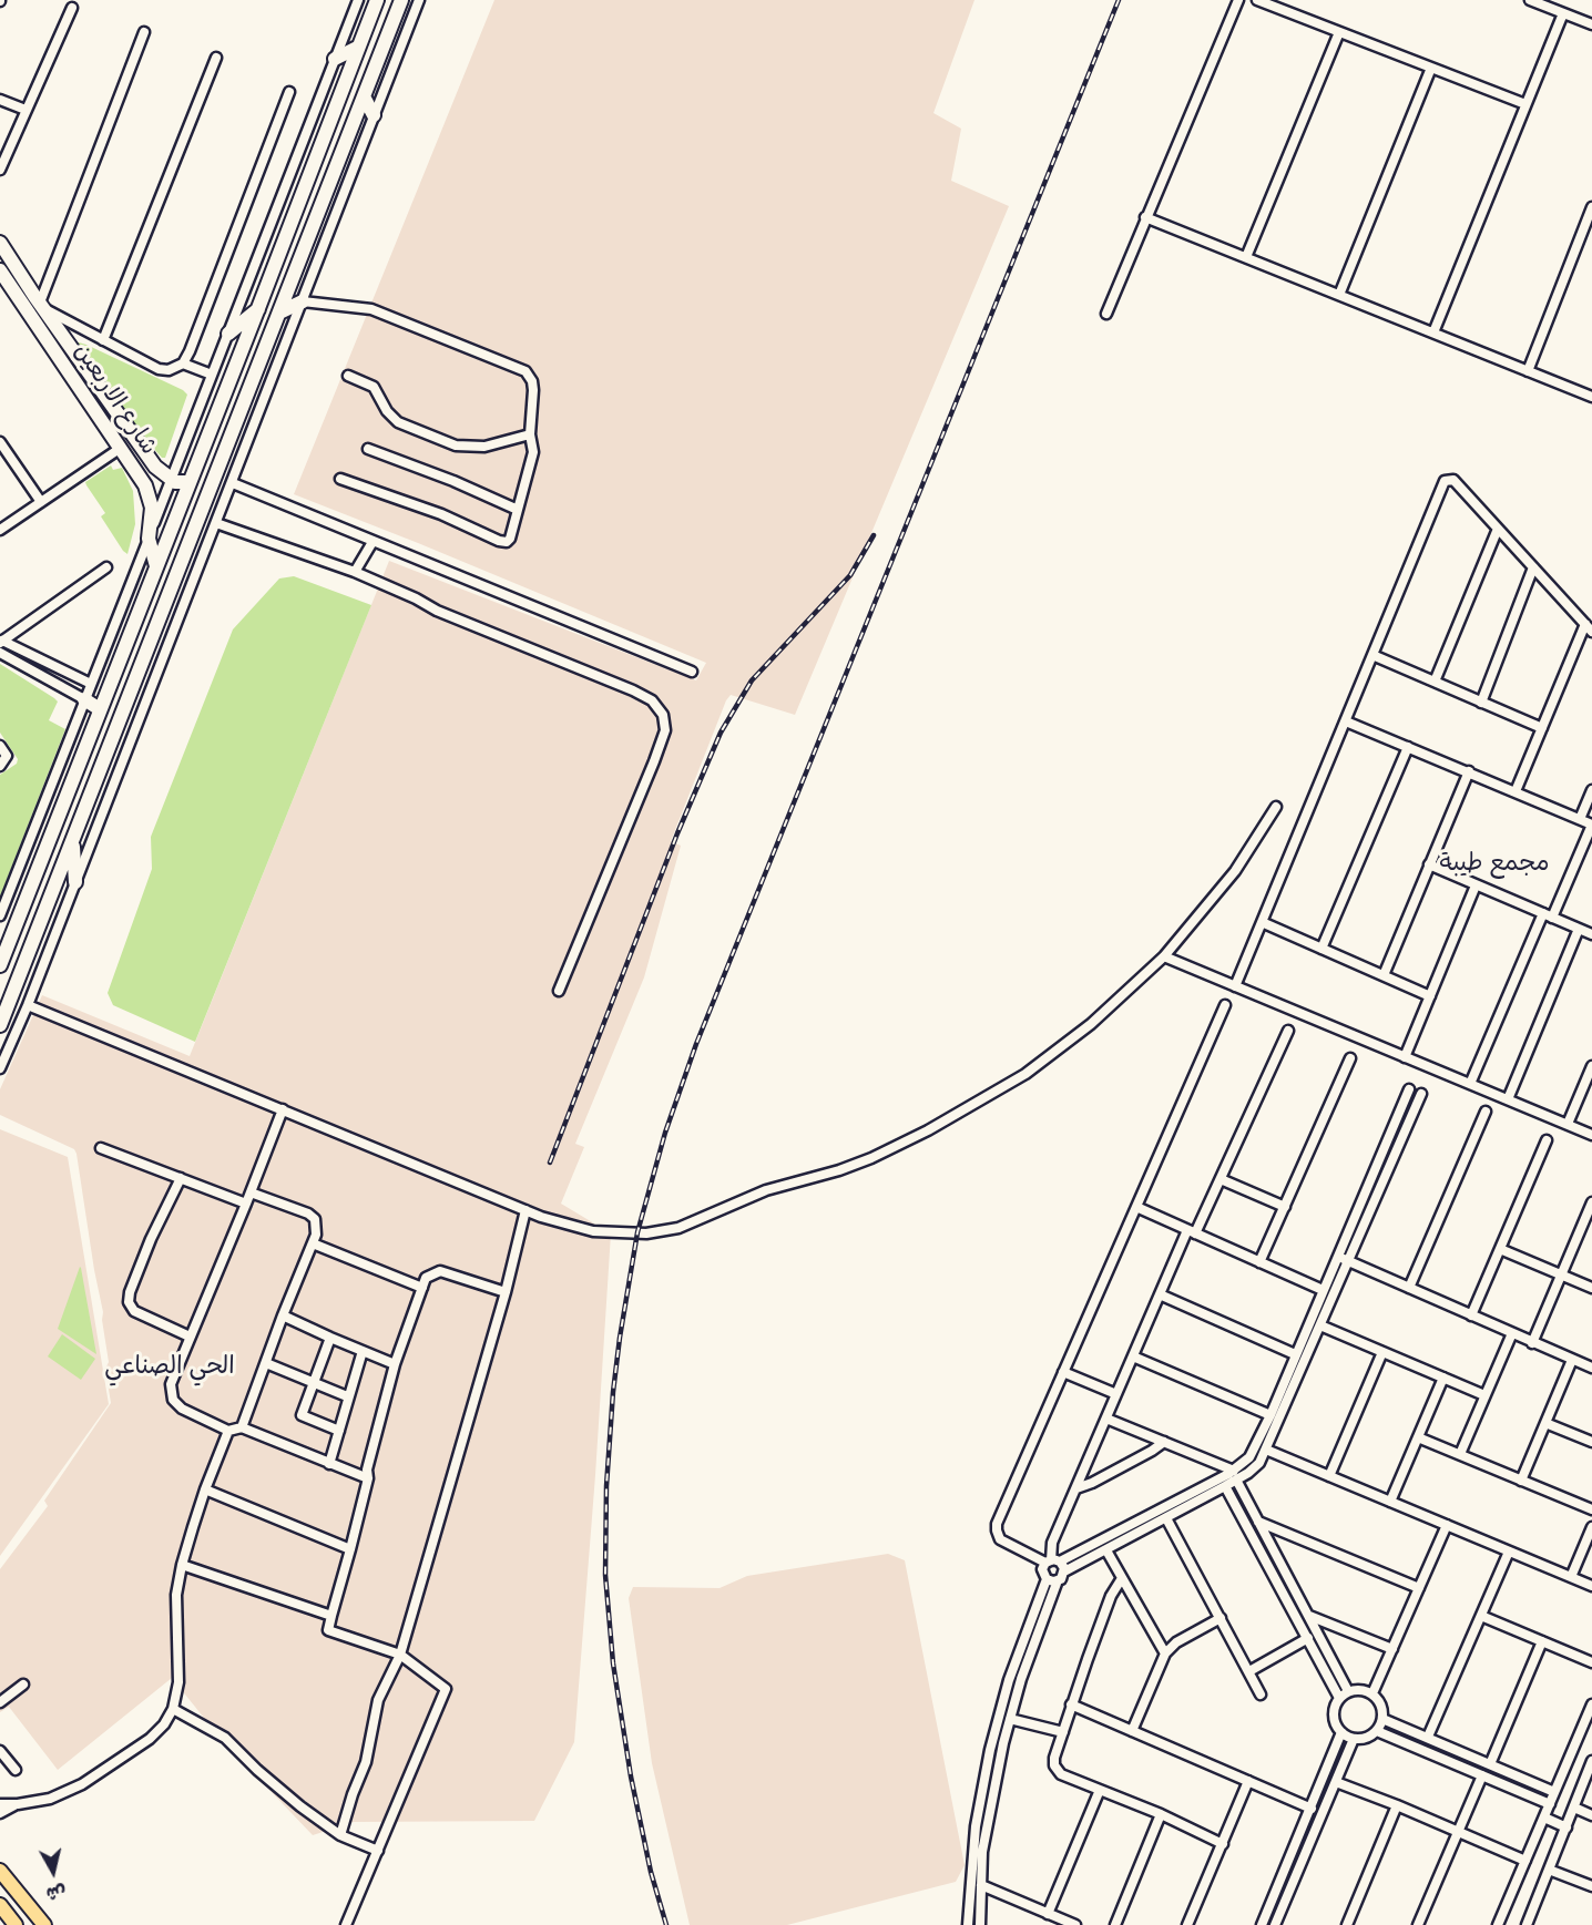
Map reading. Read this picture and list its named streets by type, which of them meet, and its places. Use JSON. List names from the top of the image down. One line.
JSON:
{"streets":{"main road":["شارع الاربعين"]},"districts":["مجمع طيبة","الحي الصناعي"],"north":"bottom"}
